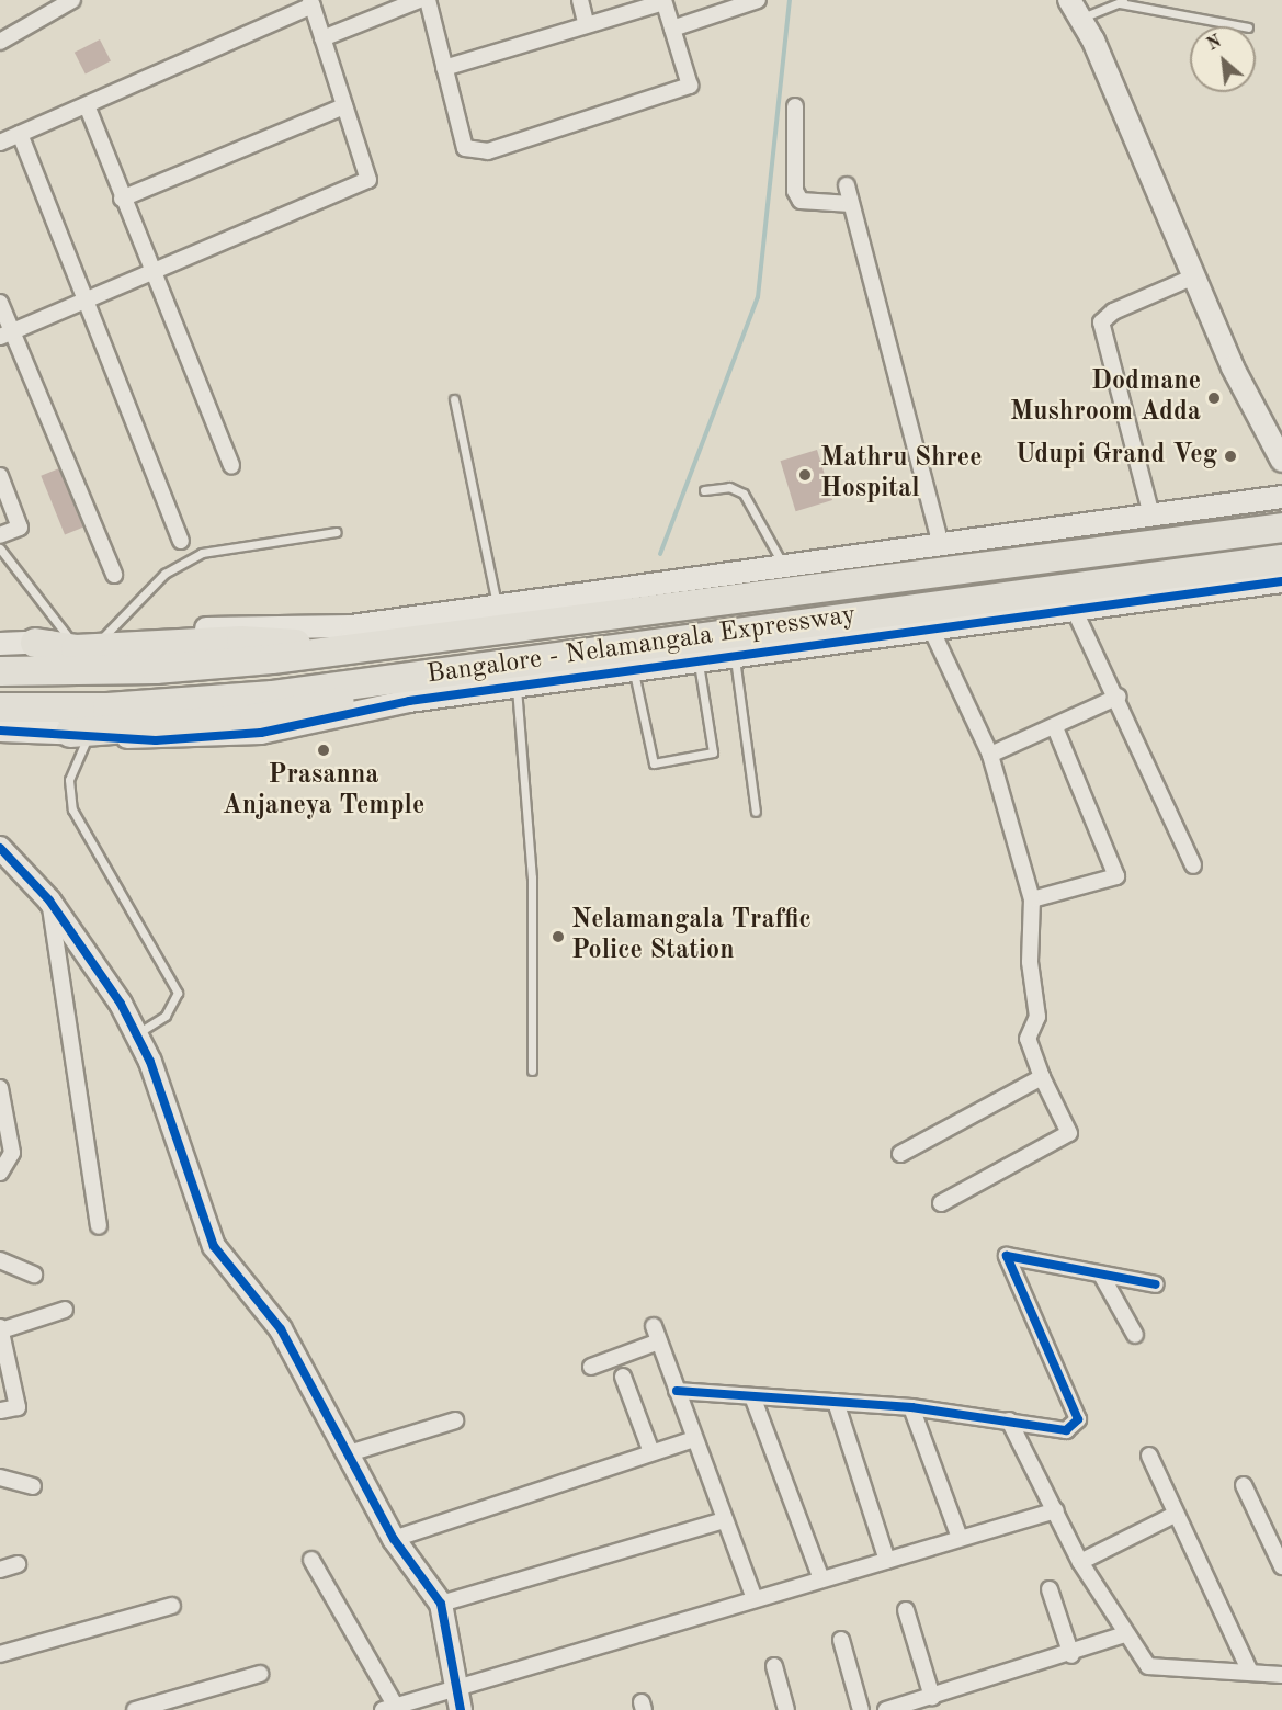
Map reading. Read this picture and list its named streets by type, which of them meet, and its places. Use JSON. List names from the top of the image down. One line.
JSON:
{"streets":{"highway":["Bangalore - Nelamangala Expressway"]},"places":["Dodmane Mushroom Adda","Udupi Grand Veg","Mathru Shree Hospital","Prasanna Anjaneya Temple","Nelamangala Traffic Police Station"],"north":"top left"}
